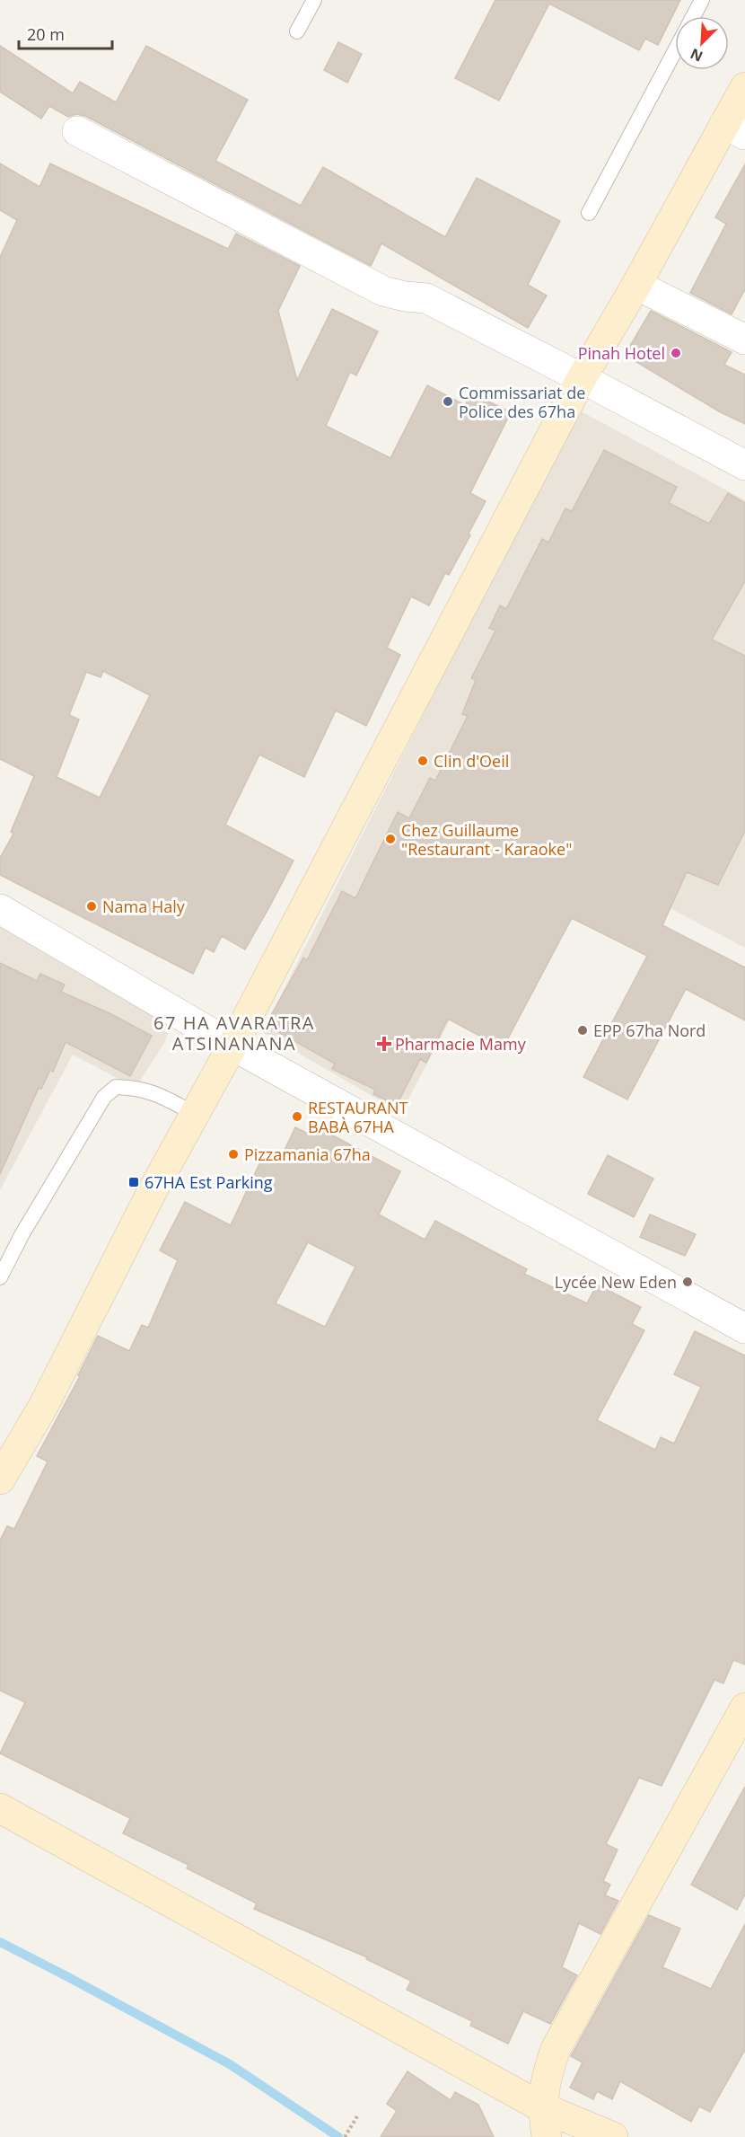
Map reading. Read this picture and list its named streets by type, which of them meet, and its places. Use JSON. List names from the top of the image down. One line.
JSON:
{"districts":["67 HA AVARATRA ATSINANANA"],"places":{"other":["Pinah Hotel","Commissariat de Police des 67ha","Clin d'Oeil","Chez Guillaume \"Restaurant - Karaoke\"","Nama Haly","EPP 67ha Nord","RESTAURANT BABÀ 67HA","Pizzamania 67ha","Lycée New Eden"],"health":["Pharmacie Mamy"],"transit":["67HA Est Parking"]},"scale_bar":"20 m","north":"bottom left"}
